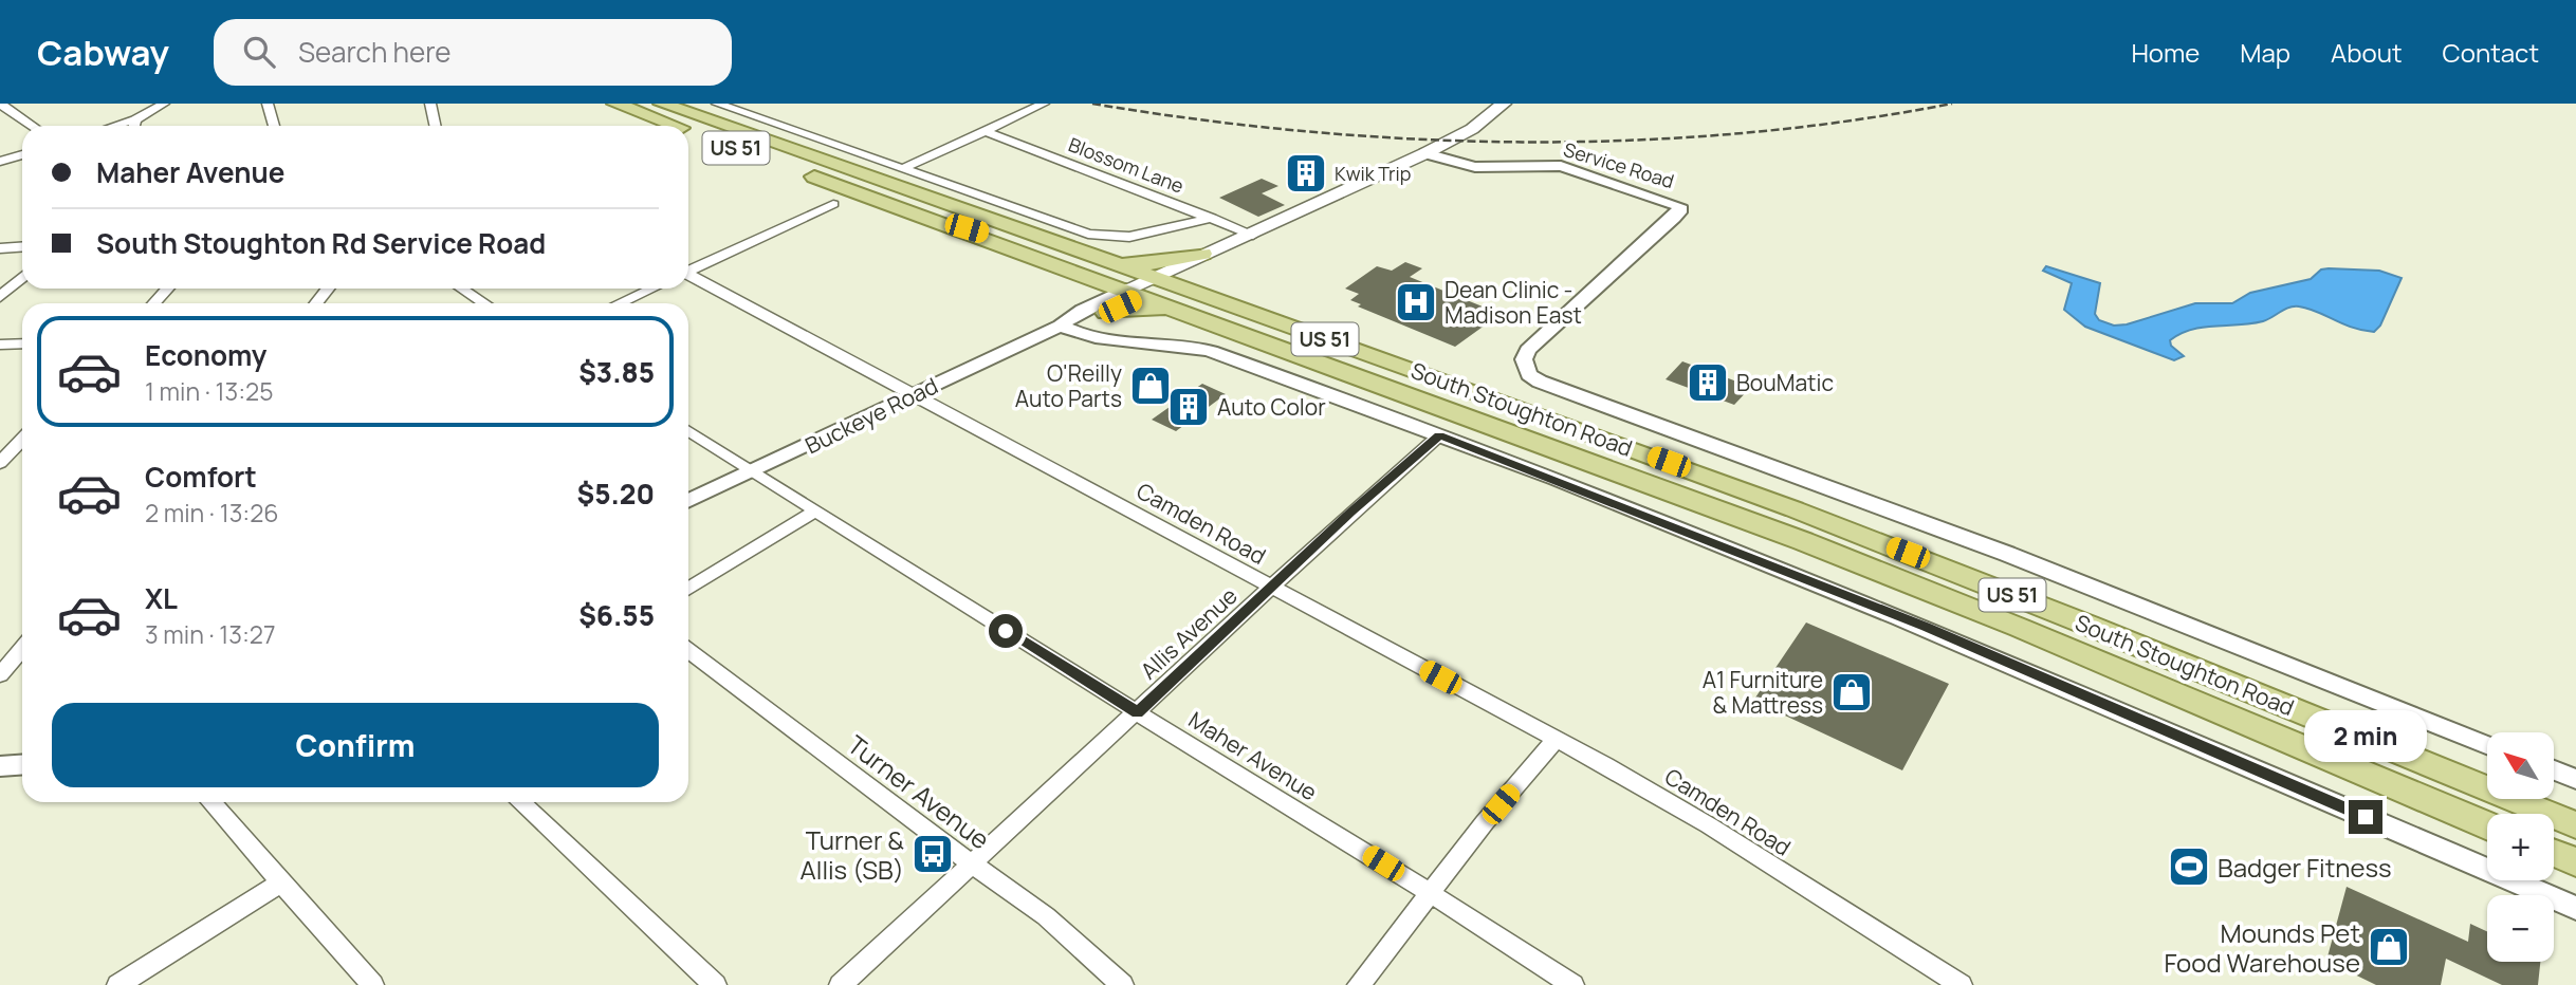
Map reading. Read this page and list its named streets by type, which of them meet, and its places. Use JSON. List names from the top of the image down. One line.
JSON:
{"streets":{"main road":["US 51","South Stoughton Road"],"street":["Blossom Lane","Service Road","Buckeye Road","Camden Road","Allis Avenue","Maher Avenue","Turner Avenue"]},"crossings":[["Service Road","South Stoughton Road"],["South Stoughton Road","Buckeye Road"],["Buckeye Road","Camden Road"],["Buckeye Road","Maher Avenue"],["Camden Road","Allis Avenue"],["Allis Avenue","Maher Avenue"],["Allis Avenue","Turner Avenue"]],"places":{"building":["Kwik Trip","BouMatic","Auto Color"],"hospital":["Dean Clinic - Madison East"],"shop":["O'Reilly Auto Parts","A1 Furniture & Mattress","Mounds Pet Food Warehouse"],"bus stop":["Turner & Allis (SB)"],"sports":["Badger Fitness"]},"north":"top left","page":{"header":"Cabway","search":"Search here","nav":["Home","Map","About","Contact"],"banner":["Maher Avenue","South Stoughton Rd Service Road"],"list":[{"name":"Economy","note":"1 min · 13:25","value":"$3.85"},{"name":"Comfort","note":"2 min · 13:26","value":"$5.20"},{"name":"XL","note":"3 min · 13:27","value":"$6.55"}],"buttons":"Confirm","bubble":"2 min","map_buttons":["+","−"]}}
